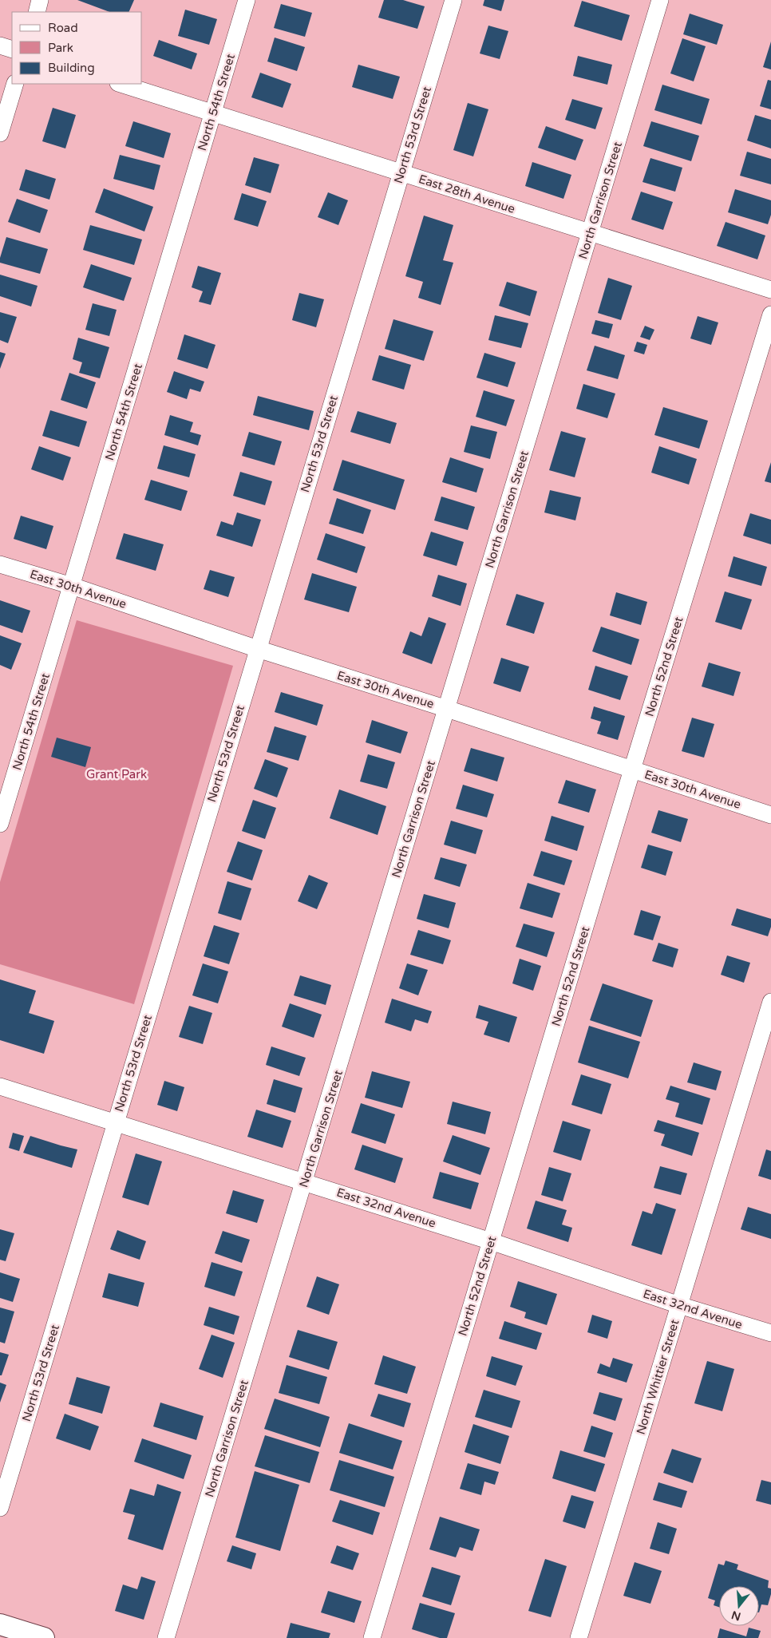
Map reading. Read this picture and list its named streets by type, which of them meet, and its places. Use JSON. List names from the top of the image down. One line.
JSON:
{"streets":{"street":["North 54th Street","North 53rd Street","East 28th Avenue","North Garrison Street","East 30th Avenue","North 52nd Street","East 32nd Avenue","North Whittier Street"]},"crossings":[["North 54th Street","East 28th Avenue"],["North 54th Street","East 30th Avenue"],["North 53rd Street","East 28th Avenue"],["North 53rd Street","East 30th Avenue"],["North 53rd Street","East 32nd Avenue"],["East 28th Avenue","North Garrison Street"],["North Garrison Street","East 30th Avenue"],["North Garrison Street","East 32nd Avenue"],["East 30th Avenue","North 52nd Street"],["North 52nd Street","East 32nd Avenue"],["East 32nd Avenue","North Whittier Street"]],"parks":["Grant Park"],"legend":["Road","Park","Building"],"north":"bottom"}
